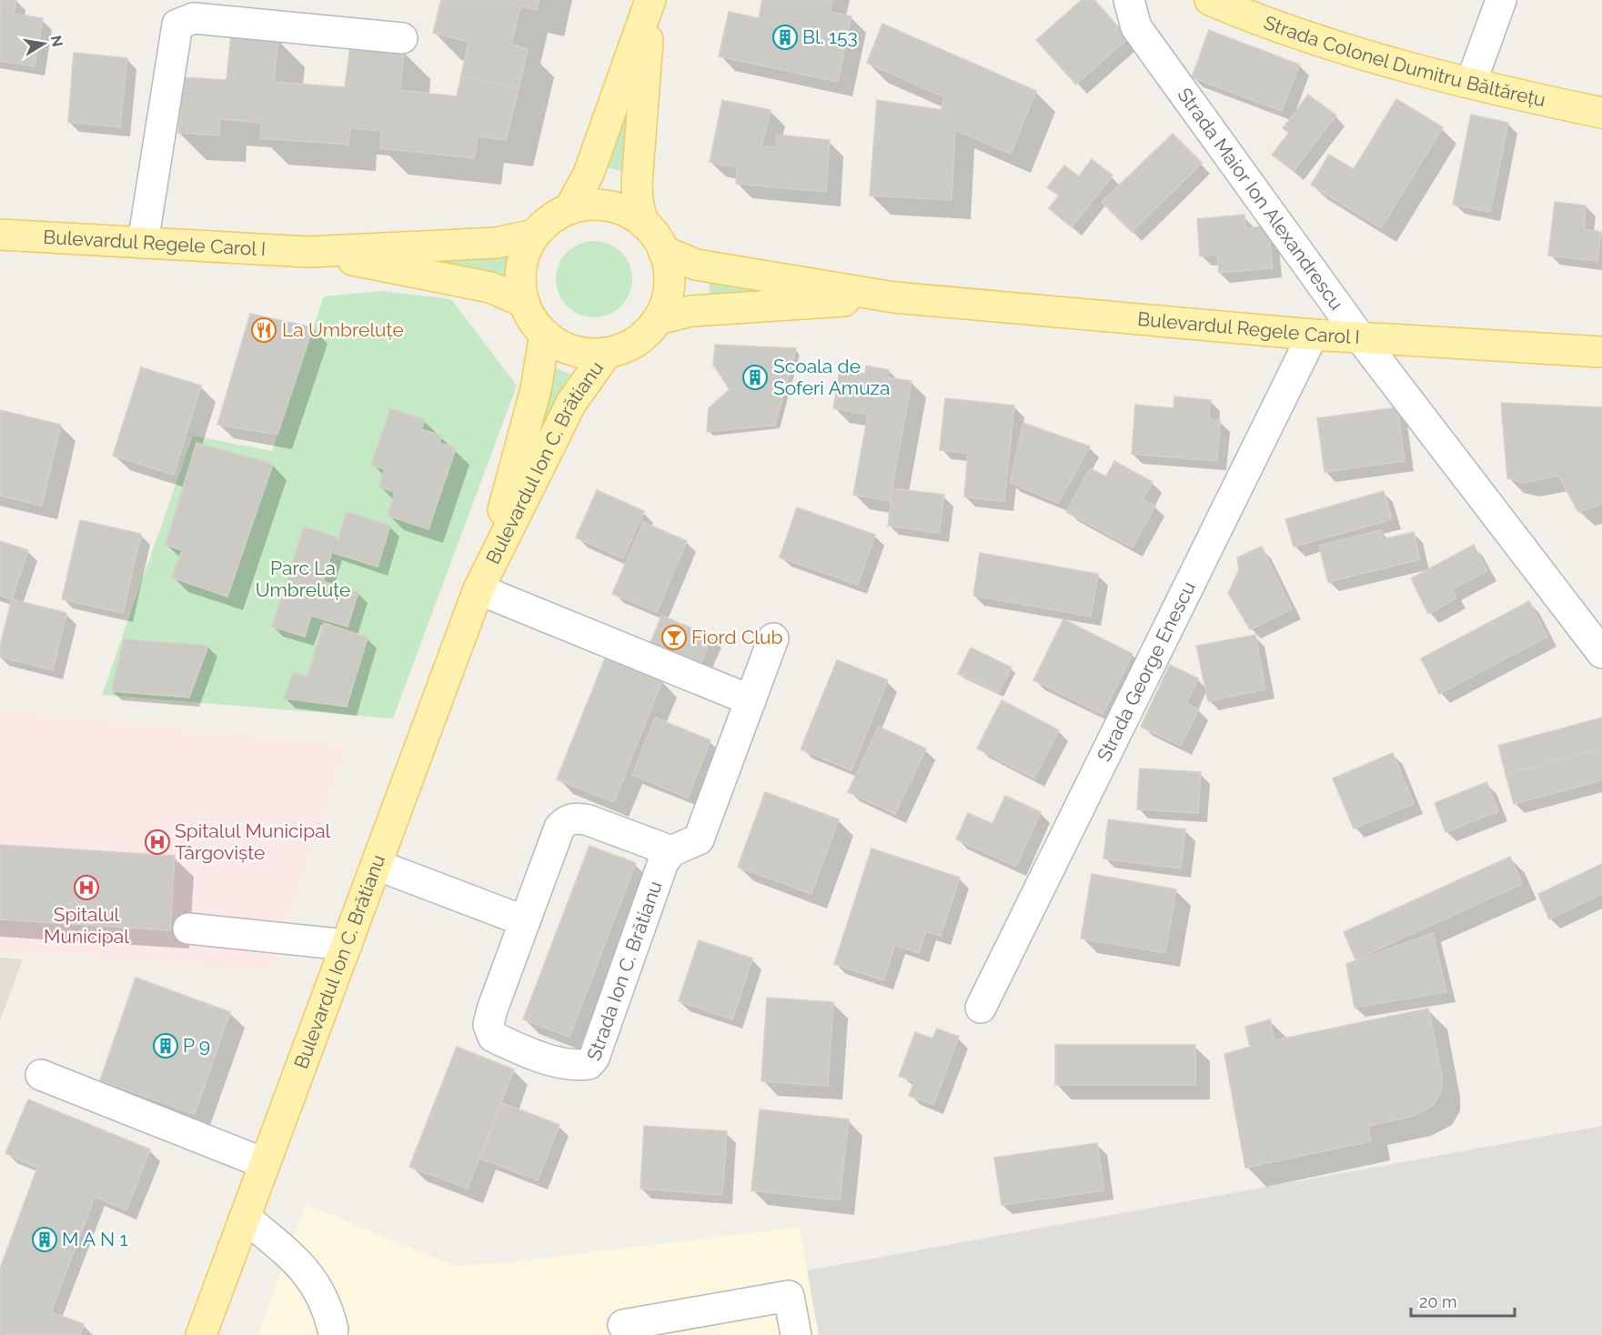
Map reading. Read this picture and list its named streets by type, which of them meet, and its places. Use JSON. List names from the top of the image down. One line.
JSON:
{"streets":{"main road":["Strada Colonel Dumitru Băltărețu","Bulevardul Regele Carol I","Bulevardul Ion C. Brătianu"],"street":["Strada Maior Ion Alexandrescu","Strada George Enescu","Strada Ion C. Brătianu"]},"crossings":[["Strada Maior Ion Alexandrescu","Bulevardul Regele Carol I"],["Bulevardul Regele Carol I","Bulevardul Ion C. Brătianu"],["Bulevardul Regele Carol I","Strada George Enescu"]],"parks":["Parc La Umbreluțe"],"places":{"building":["Bl. 153","Scoala de Soferi Amuza","P 9","M A N 1"],"restaurant":["La Umbreluțe"],"bar":["Fiord Club"],"hospital":["Spitalul Municipal Târgoviște","Spitalul Municipal"]},"scale_bar":"20 m","north":"right"}
